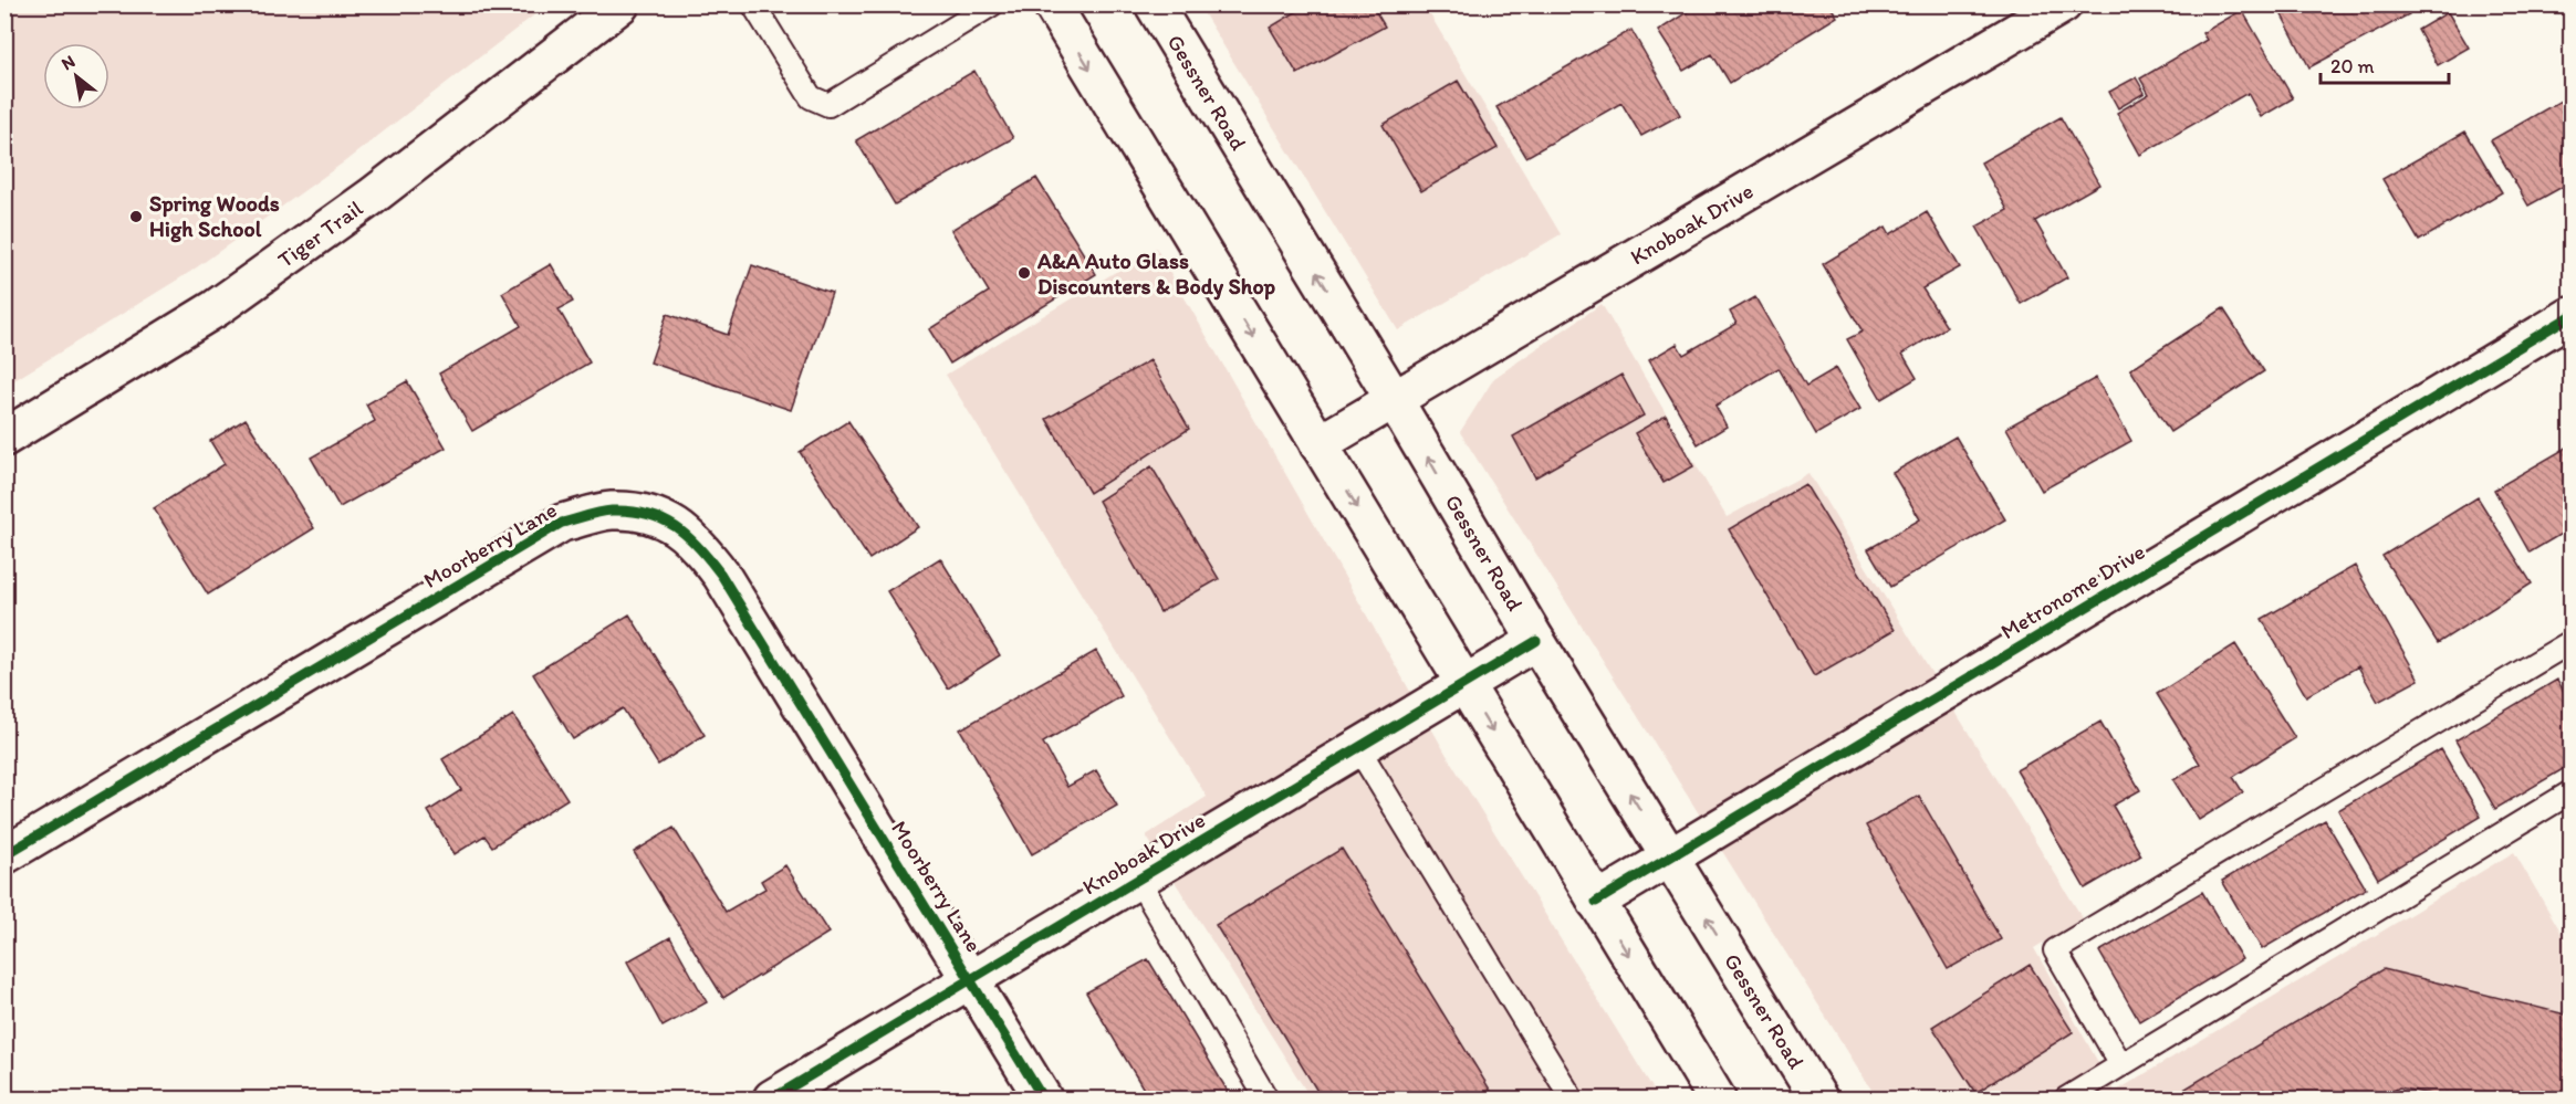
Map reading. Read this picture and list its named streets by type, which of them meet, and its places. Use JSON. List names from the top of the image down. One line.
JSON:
{"streets":{"street":["Gessner Road","Knoboak Drive","Tiger Trail","Moorberry Lane","Metronome Drive"]},"crossings":[["Gessner Road","Knoboak Drive"],["Gessner Road","Metronome Drive"],["Knoboak Drive","Moorberry Lane"]],"places":["Spring Woods High School","A&A Auto Glass Discounters & Body Shop"],"scale_bar":"20 m","north":"top left"}
